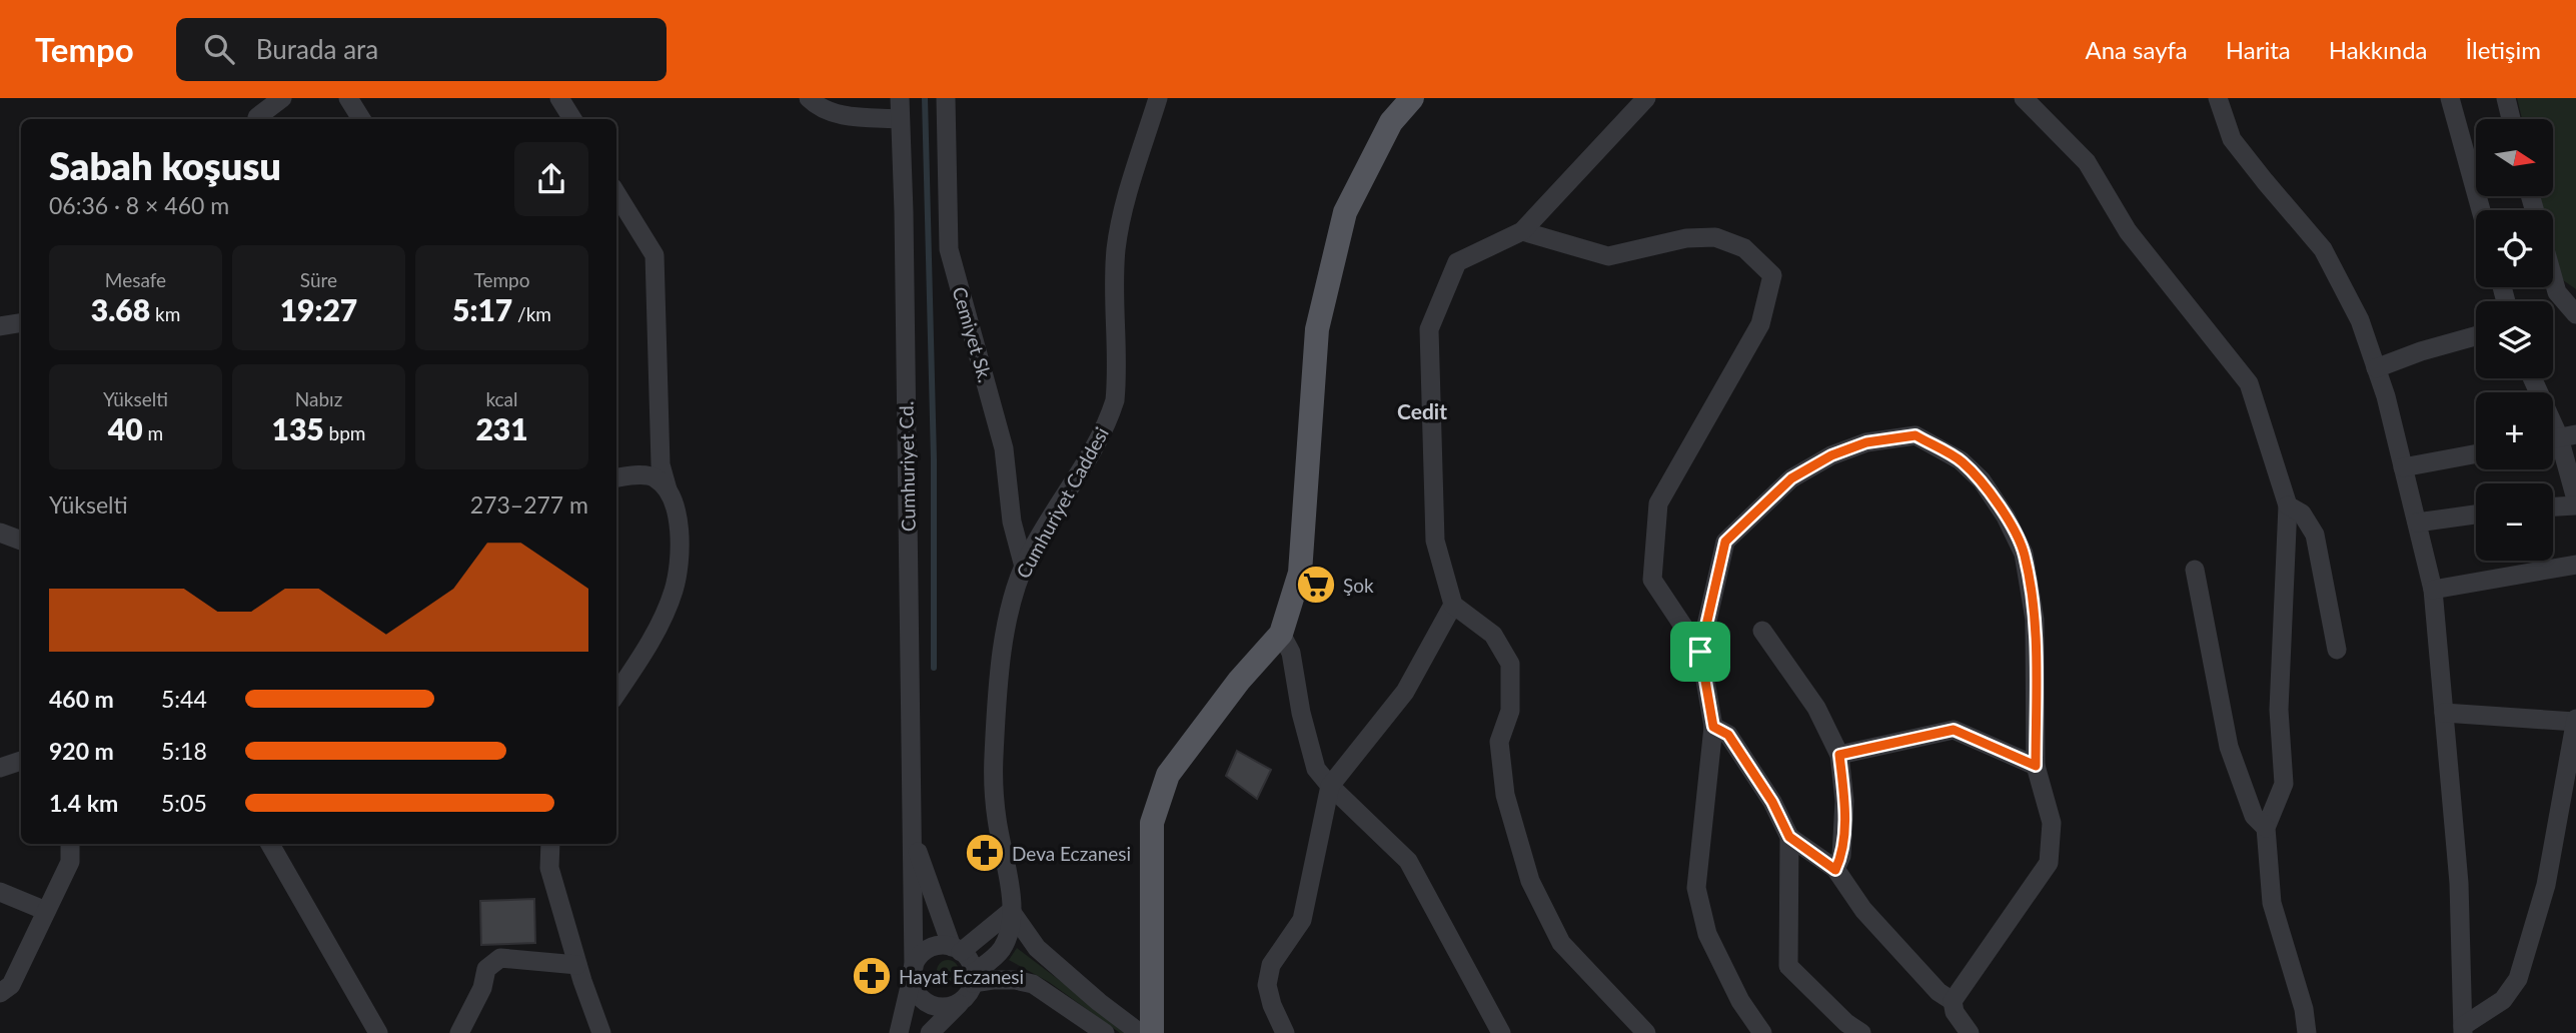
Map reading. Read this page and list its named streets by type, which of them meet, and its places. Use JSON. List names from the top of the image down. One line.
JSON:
{"streets":{"street":["Cemiyet Sk.","Cumhuriyet Cd.","Cumhuriyet Caddesi"]},"crossings":[["Cemiyet Sk.","Cumhuriyet Caddesi"],["Cumhuriyet Cd.","Cumhuriyet Caddesi"]],"districts":["Cedit"],"places":{"supermarket":["Şok"],"pharmacy":["Deva Eczanesi","Hayat Eczanesi"]},"north":"right","page":{"header":"Tempo","search":"Burada ara","nav":["Ana sayfa","Harita","Hakkında","İletişim"],"map_buttons":["+","−"],"heading":["Sabah koşusu","06:36 · 8 × 460 m"],"stats":[["Mesafe","3.68 km"],["Süre","19:27"],["Tempo","5:17 /km"],["Yükselti","40 m"],["Nabız","135 bpm"],["kcal","231"]],"chart":["Yükselti","273–277 m"],"list":[{"name":"460 m","note":"5:44"},{"name":"920 m","note":"5:18"},{"name":"1.4 km","note":"5:05"}]}}
